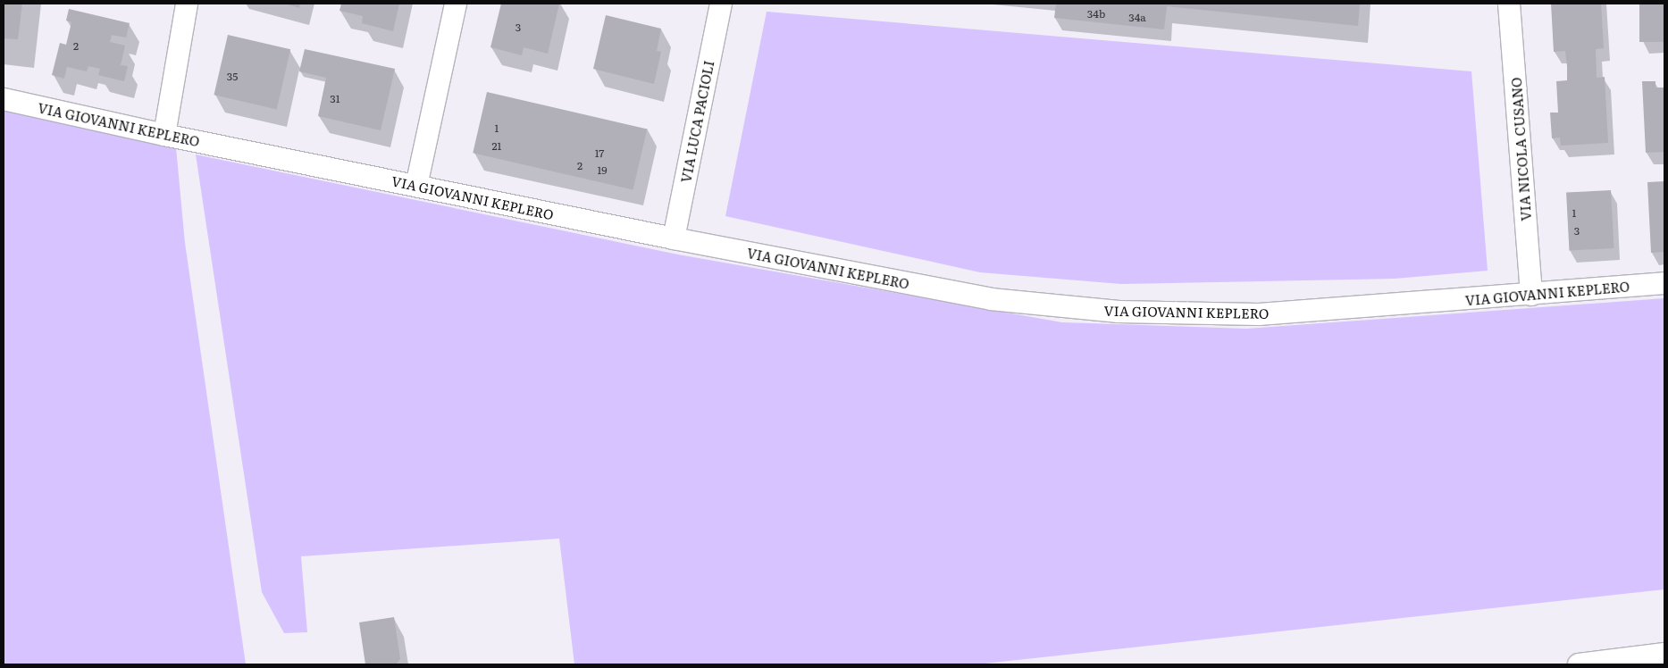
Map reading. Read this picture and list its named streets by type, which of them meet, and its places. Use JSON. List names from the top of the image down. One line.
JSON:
{"streets":{"street":["VIA LUCA PACIOLI","VIA GIOVANNI KEPLERO","VIA NICOLA CUSANO"]},"crossings":[["VIA LUCA PACIOLI","VIA GIOVANNI KEPLERO"],["VIA GIOVANNI KEPLERO","VIA NICOLA CUSANO"]],"house_numbers":["34b","34a","3","2","35","31","1","21","17","2","19","1","3"]}
